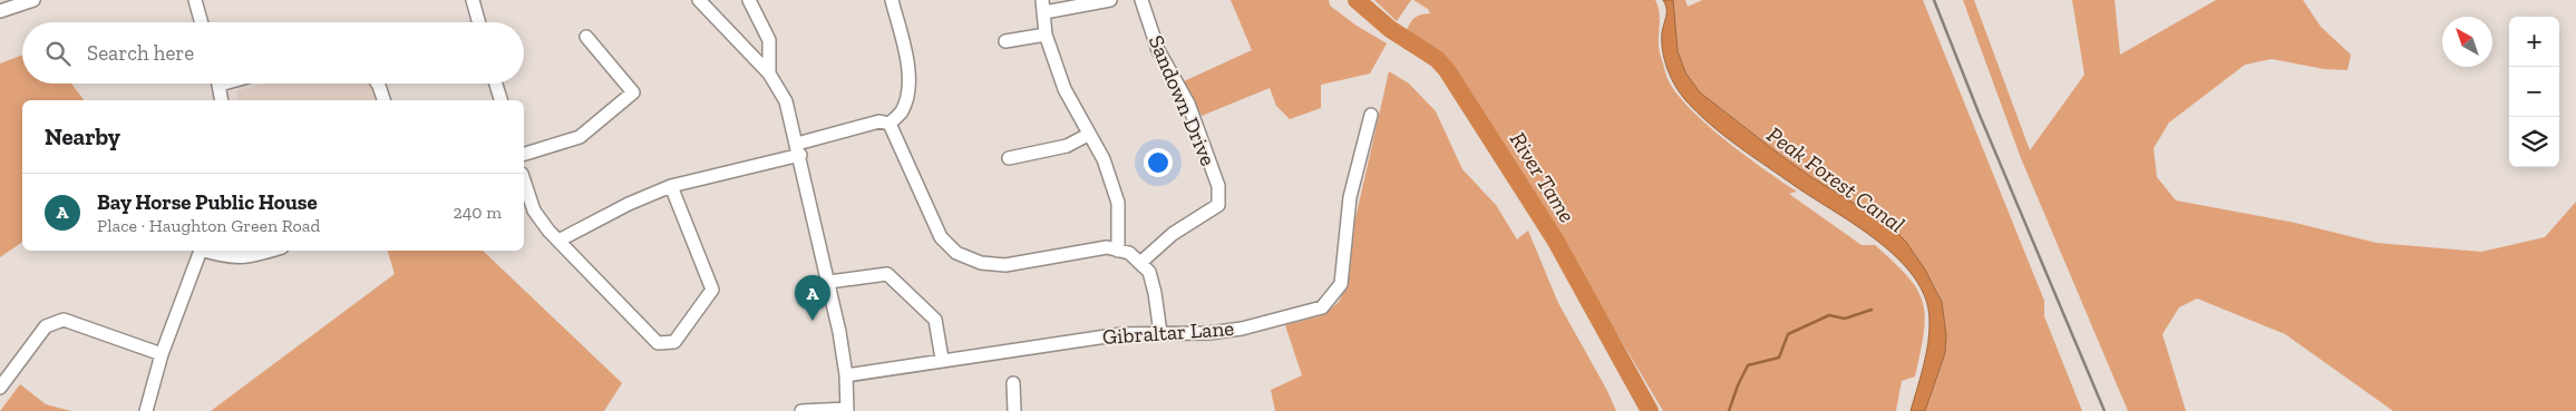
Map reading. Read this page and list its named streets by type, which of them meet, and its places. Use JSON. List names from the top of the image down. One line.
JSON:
{"streets":{"street":["Sandown Drive","Gibraltar Lane"]},"water":["River Tame","Peak Forest Canal"],"north":"top left","page":{"map_buttons":["+","−"],"search":"Search here","heading":"Nearby","list":[{"mark":"A","name":"Bay Horse Public House","note":"Place · Haughton Green Road","value":"240 m"}],"pins":"A"}}
